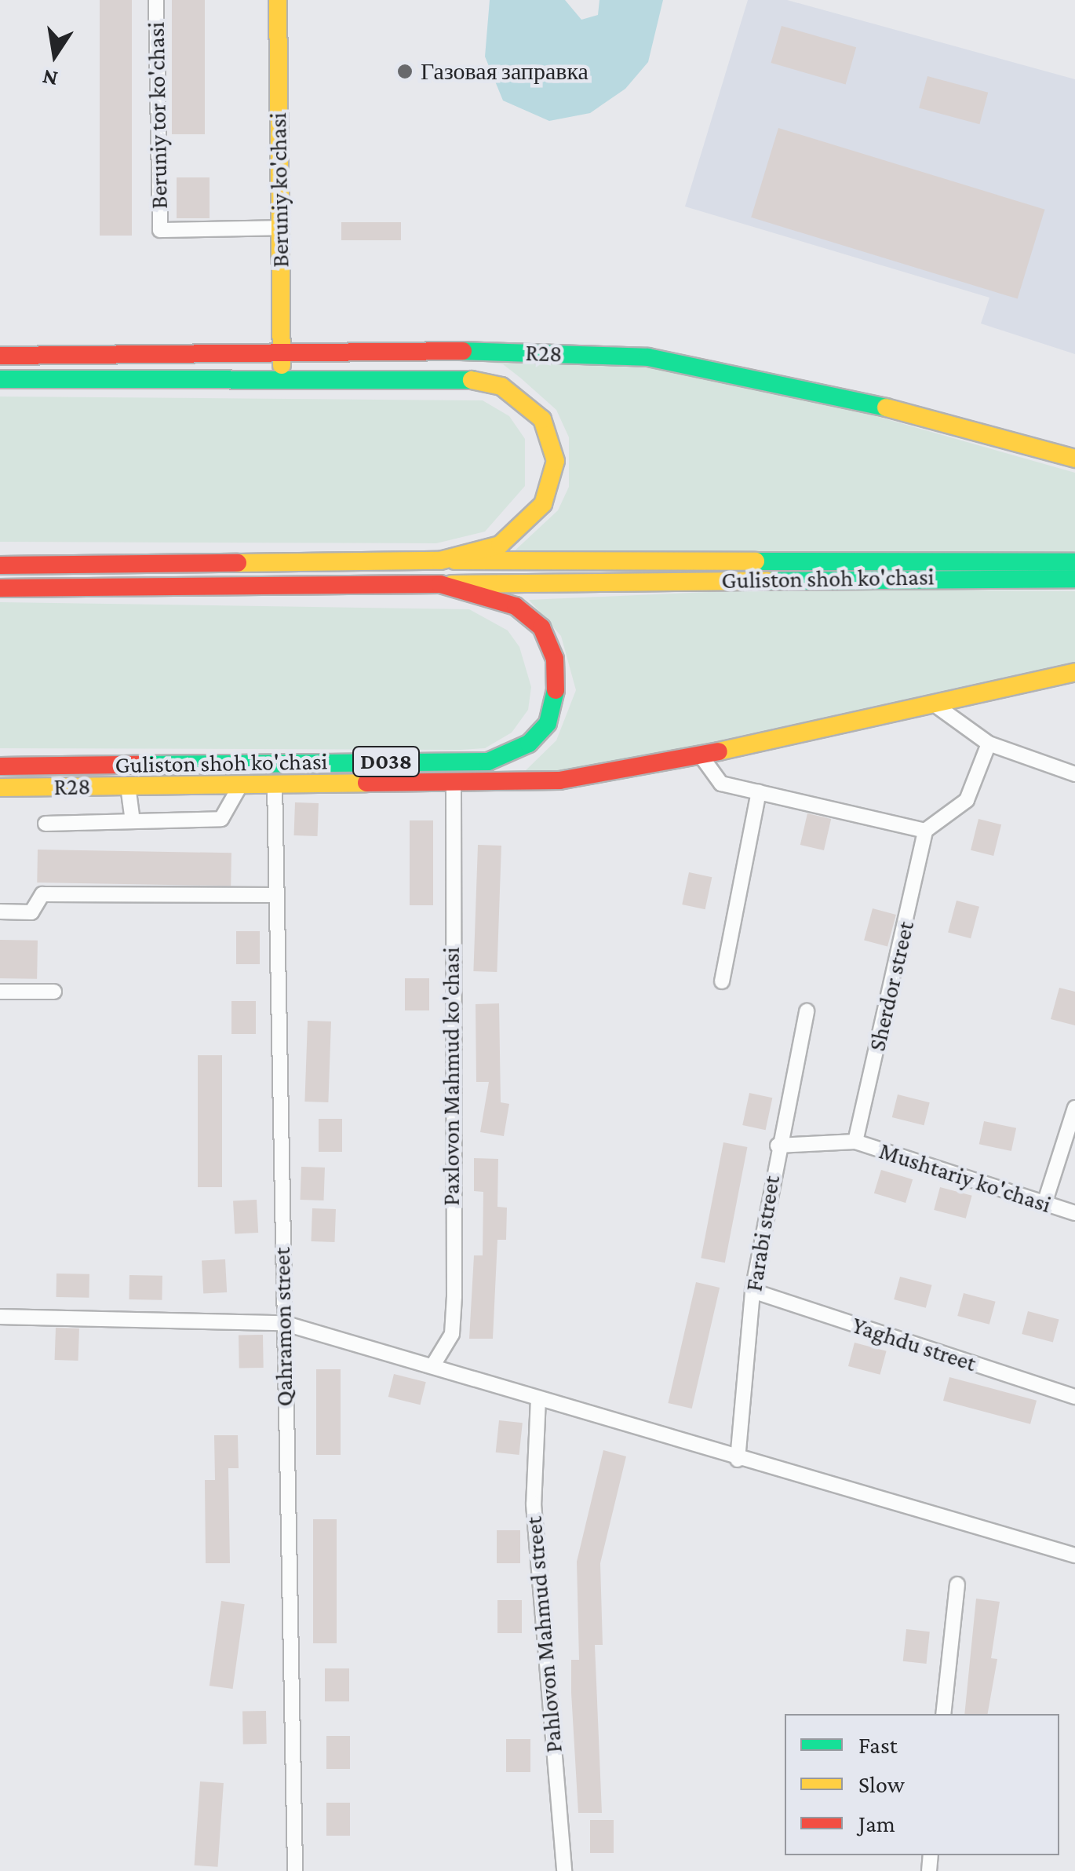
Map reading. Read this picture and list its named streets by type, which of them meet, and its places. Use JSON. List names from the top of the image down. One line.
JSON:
{"streets":{"main road":["Beruniy ko'chasi","R28","Guliston shoh ko'chasi","D038"],"street":["Beruniy tor ko'chasi","Sherdor street","Paxlovon Mahmud ko'chasi","Mushtariy ko'chasi","Farabi street","Qahramon street","Yaghdu street","Pahlovon Mahmud street"]},"crossings":[["Beruniy tor ko'chasi","Beruniy ko'chasi"],["Beruniy ko'chasi","R28"],["Beruniy ko'chasi","Guliston shoh ko'chasi"],["R28","Paxlovon Mahmud ko'chasi"],["R28","Qahramon street"],["Sherdor street","Mushtariy ko'chasi"],["Farabi street","Yaghdu street"]],"places":["Газовая заправка"],"legend":["Fast","Slow","Jam"],"north":"bottom"}
